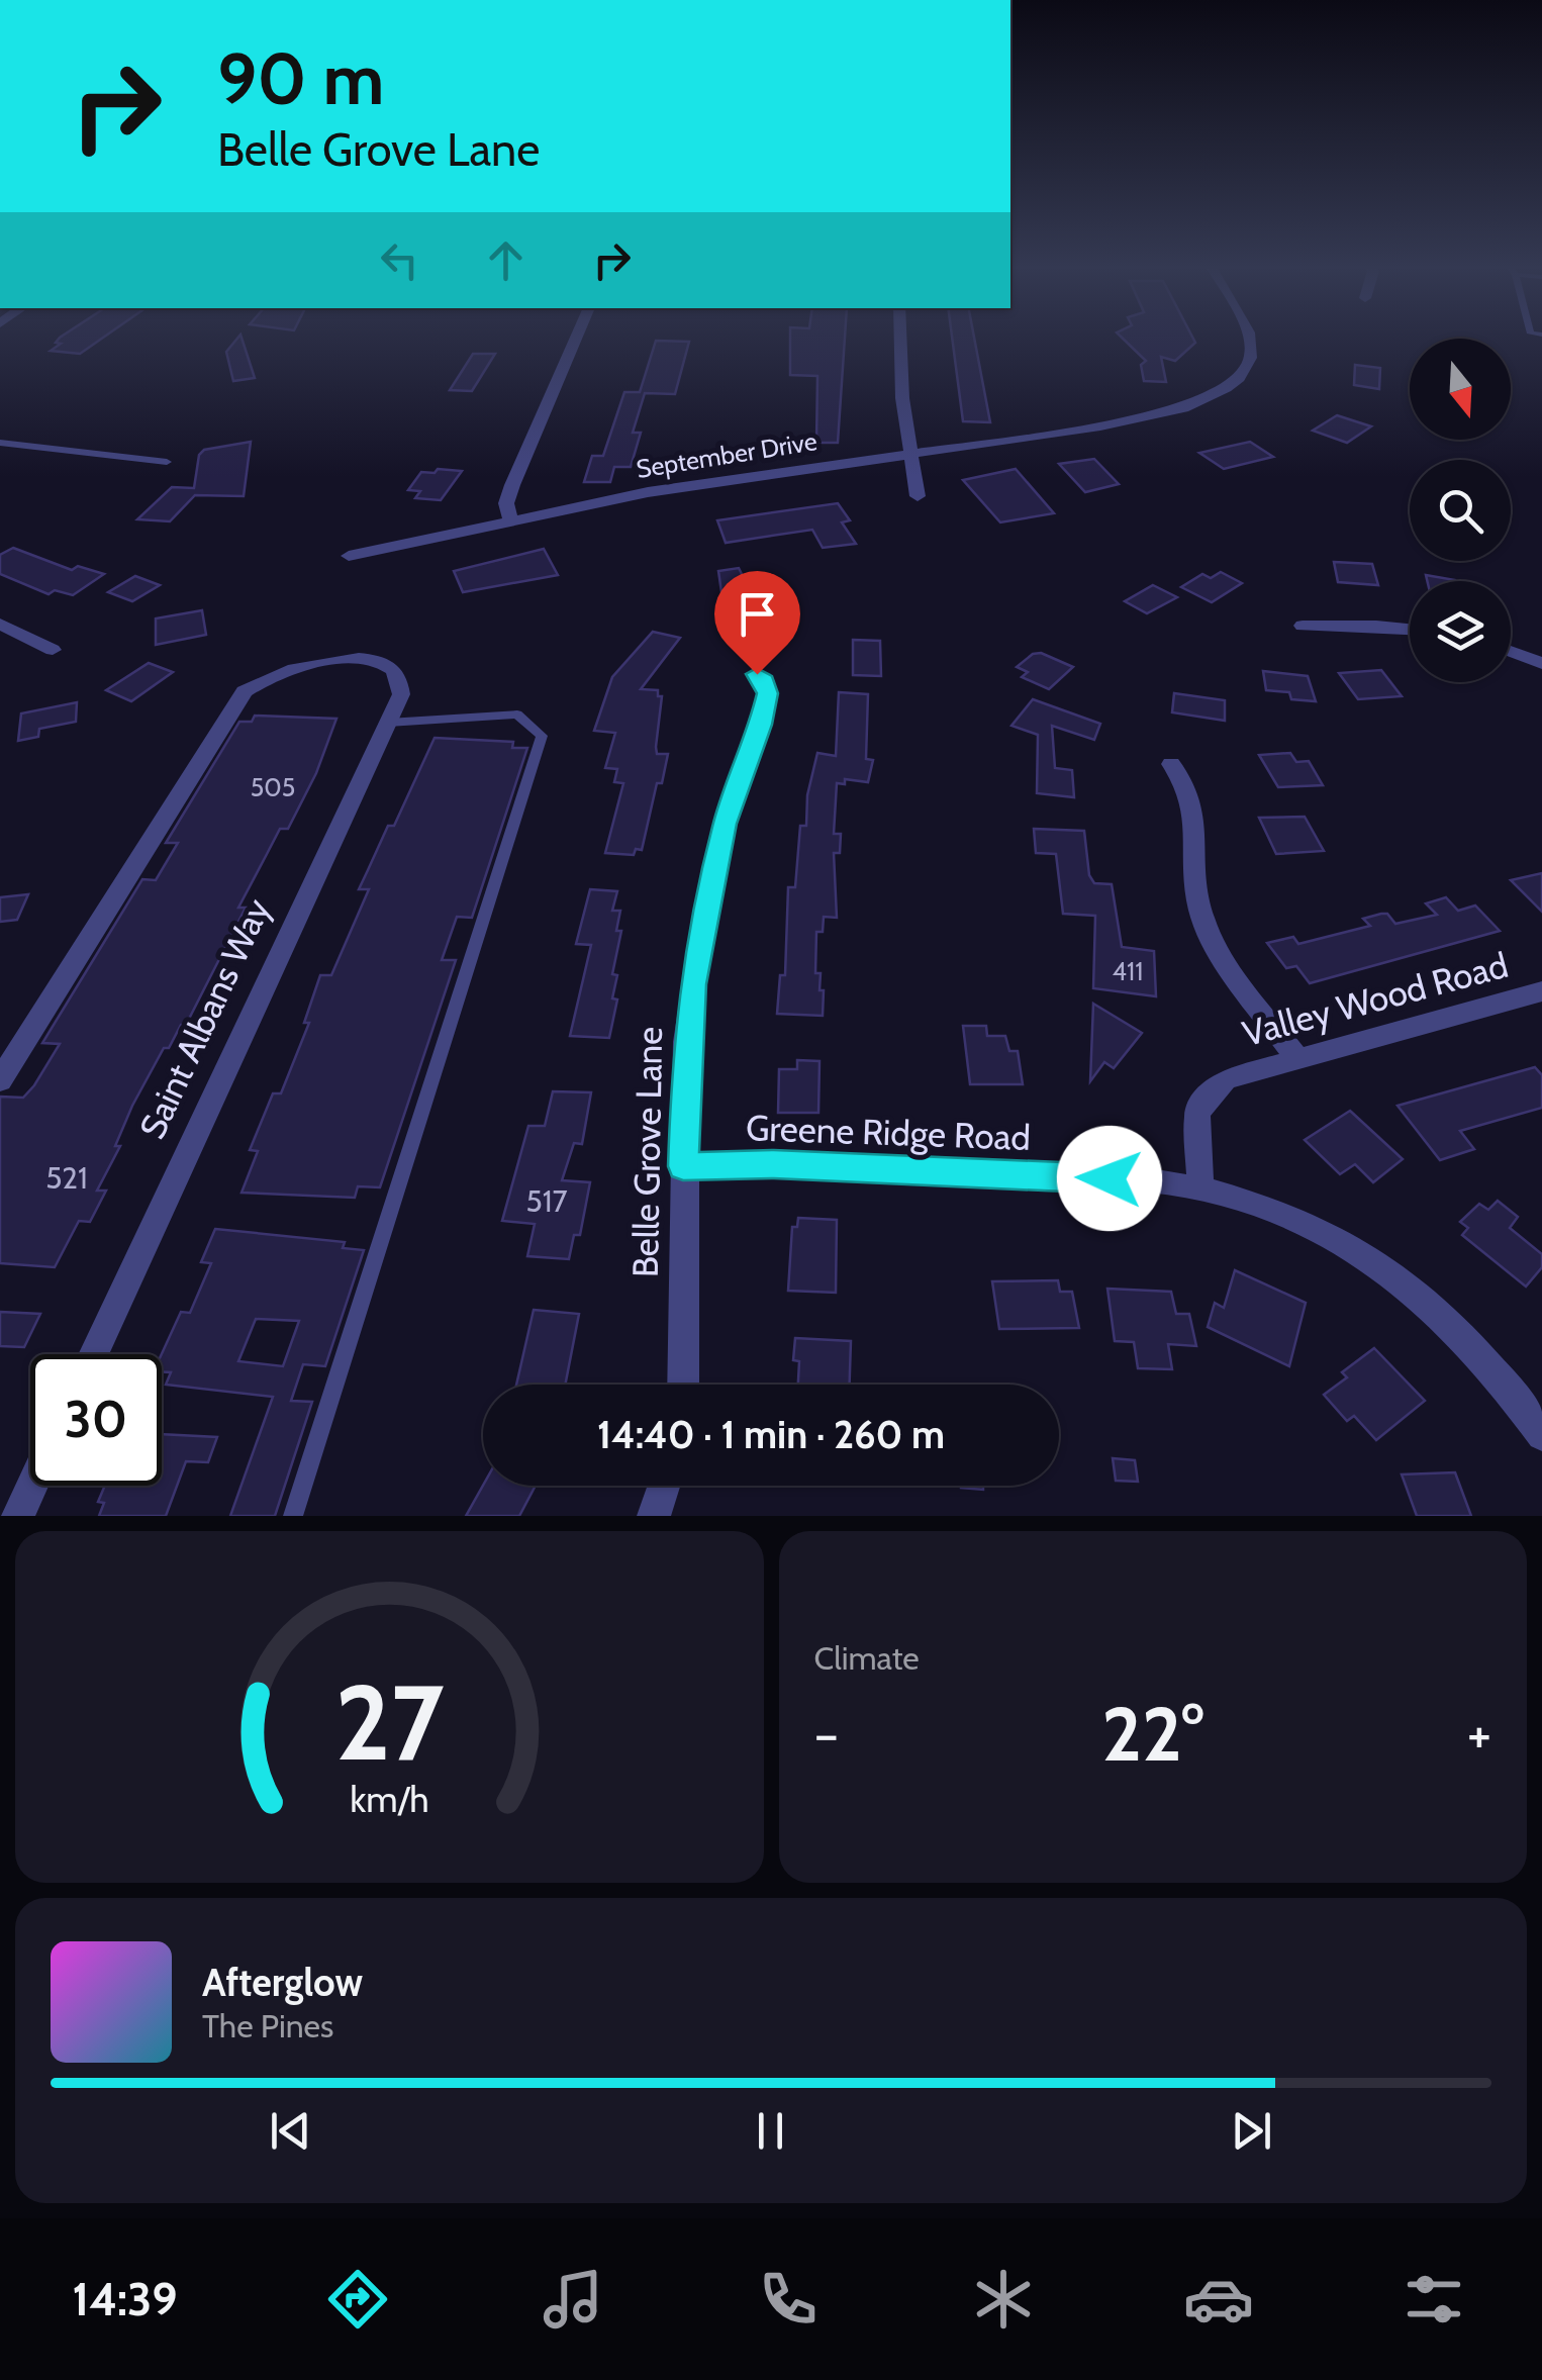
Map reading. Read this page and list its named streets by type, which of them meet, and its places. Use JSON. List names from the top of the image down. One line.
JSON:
{"streets":{"street":["September Drive","Valley Wood Road","Saint Albans Way","Greene Ridge Road","Belle Grove Lane"]},"crossings":[["Valley Wood Road","Greene Ridge Road"],["Greene Ridge Road","Belle Grove Lane"]],"house_numbers":["505","411","521","517"],"north":"bottom","page":{"turn":["90 m","Belle Grove Lane"],"limit":"30","trip":"14:40 · 1 min · 260 m","tile":"Climate","heat":["−","22°","+"],"song":["Afterglow","The Pines"],"tabs":"14:39","gauge":["27","km/h"]}}
